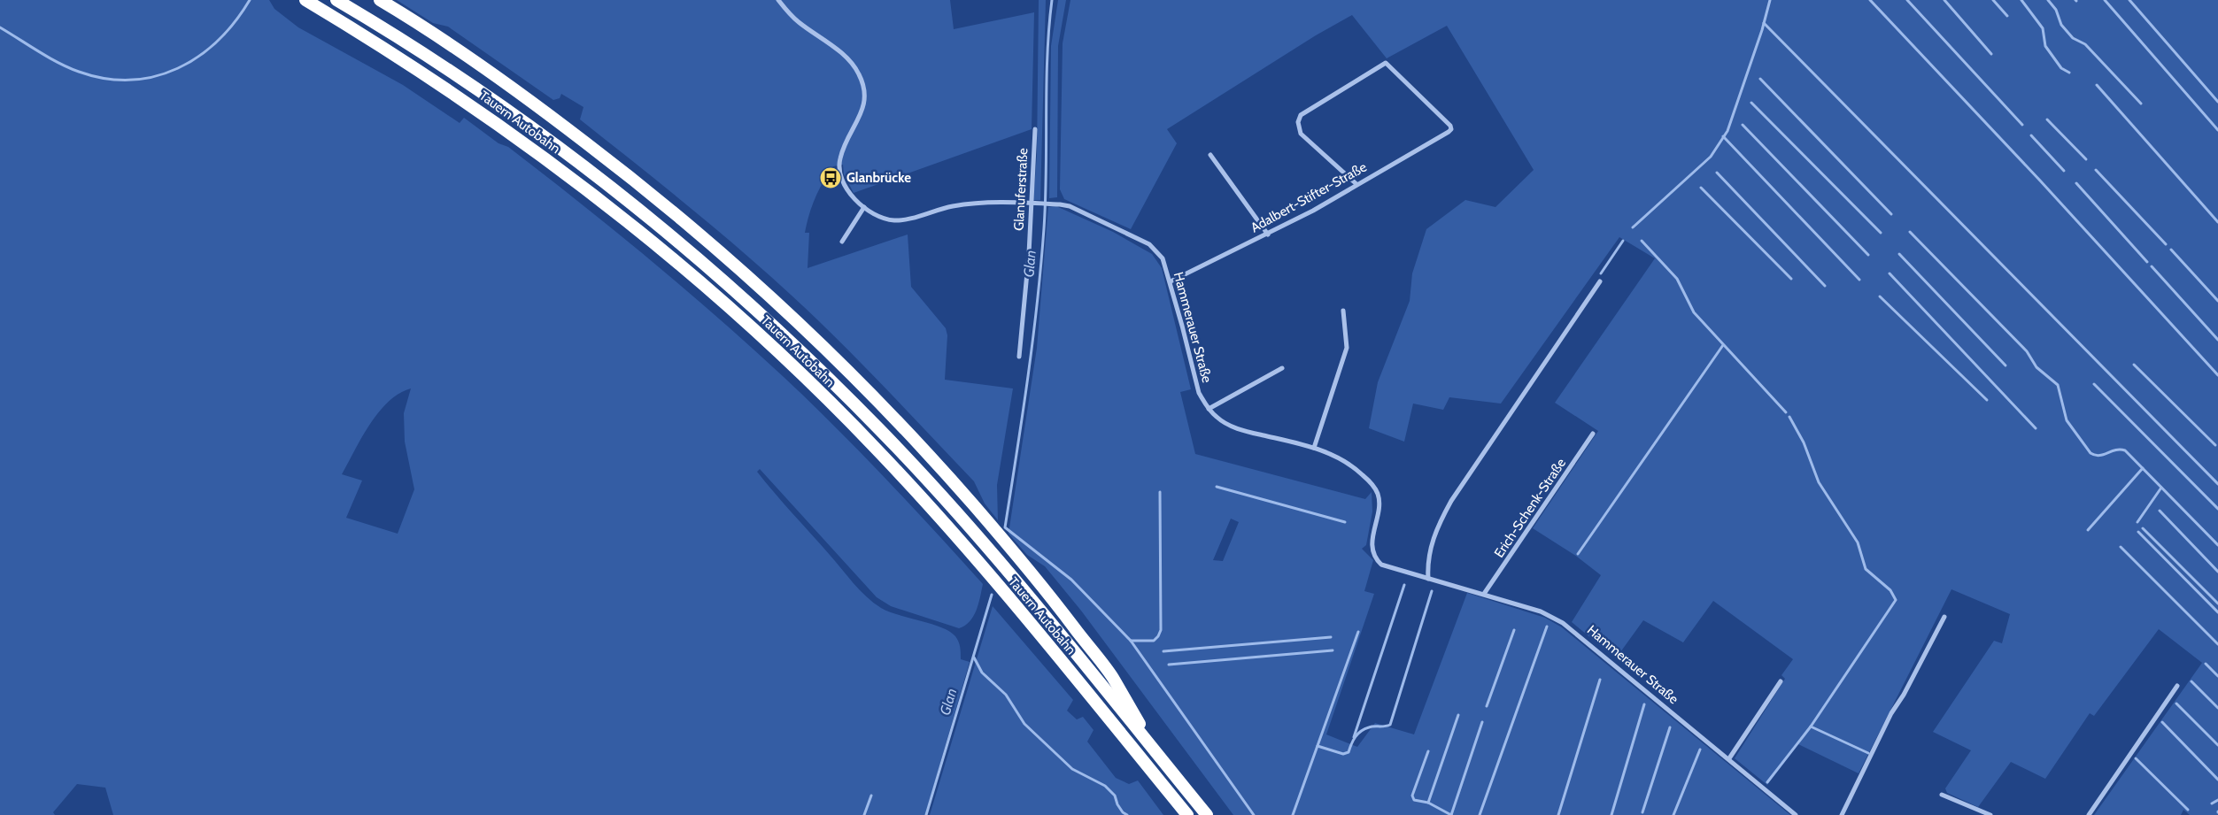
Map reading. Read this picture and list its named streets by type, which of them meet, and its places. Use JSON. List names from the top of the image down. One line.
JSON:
{"streets":{"highway":["Tauern Autobahn"],"street":["Glanuferstraße","Adalbert-Stifter-Straße","Hammerauer Straße","Erich-Schenk-Straße"]},"crossings":[["Glanuferstraße","Hammerauer Straße"],["Adalbert-Stifter-Straße","Hammerauer Straße"],["Hammerauer Straße","Erich-Schenk-Straße"]],"water":["Glan"],"places":{"bus stop":["Glanbrücke"]}}
